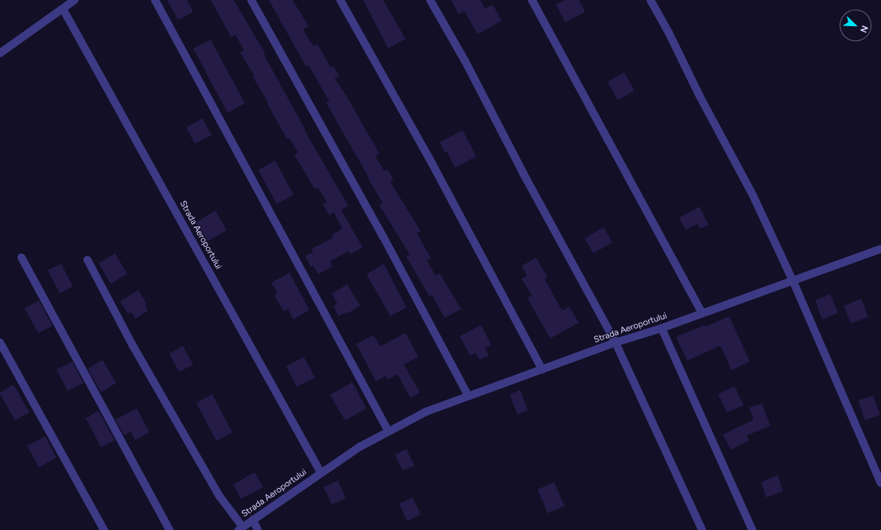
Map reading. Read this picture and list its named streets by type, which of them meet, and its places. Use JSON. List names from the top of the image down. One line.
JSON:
{"streets":{"street":["Strada Aeroportului"]},"north":"bottom right"}
